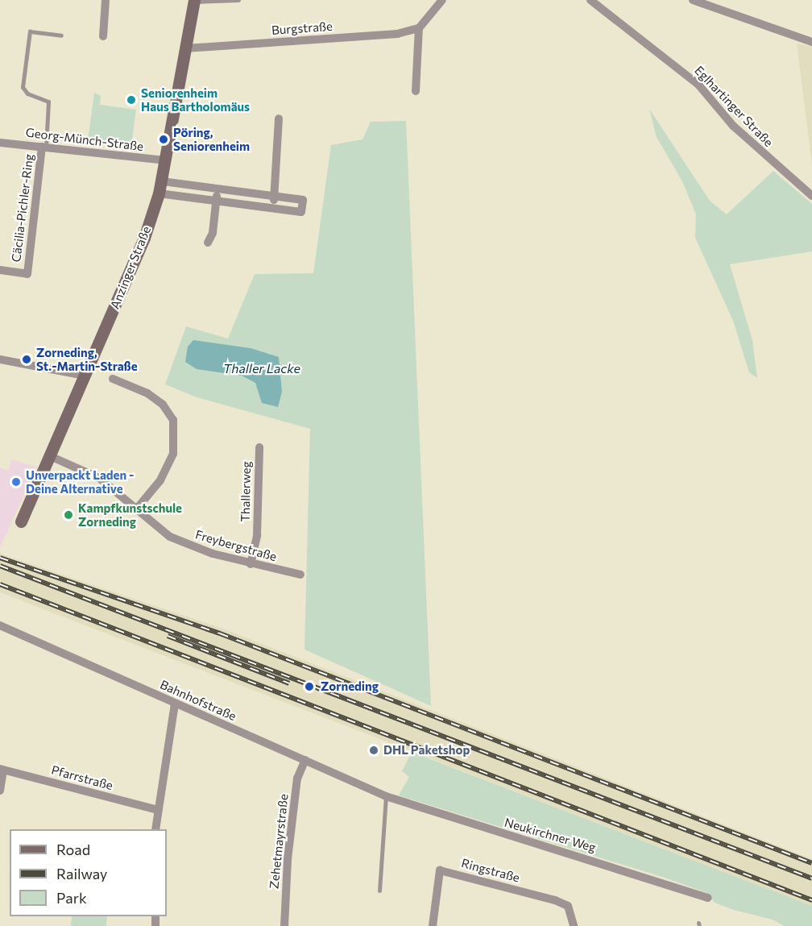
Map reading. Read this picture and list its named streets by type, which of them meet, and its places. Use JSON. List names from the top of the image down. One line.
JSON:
{"streets":{"street":["Burgstraße","Eglhartinger Straße","Georg-Münch-Straße","Cäcilia-Pichler-Ring","Anzinger Straße","Thallerweg","Freybergstraße","Bahnhofstraße","Pfarrstraße","Neukirchner Weg","Zehetmayrstraße","Ringstraße"]},"crossings":[["Burgstraße","Anzinger Straße"],["Georg-Münch-Straße","Cäcilia-Pichler-Ring"],["Georg-Münch-Straße","Anzinger Straße"],["Anzinger Straße","Freybergstraße"],["Thallerweg","Freybergstraße"],["Bahnhofstraße","Neukirchner Weg"],["Bahnhofstraße","Zehetmayrstraße"]],"water":["Thaller Lacke"],"places":["Seniorenheim Haus Bartholomäus","Pöring, Seniorenheim","Zorneding, St.-Martin-Straße","Unverpackt Laden - Deine Alternative","Kampfkunstschule Zorneding","Zorneding","DHL Paketshop"],"legend":["Road","Railway","Park"]}
